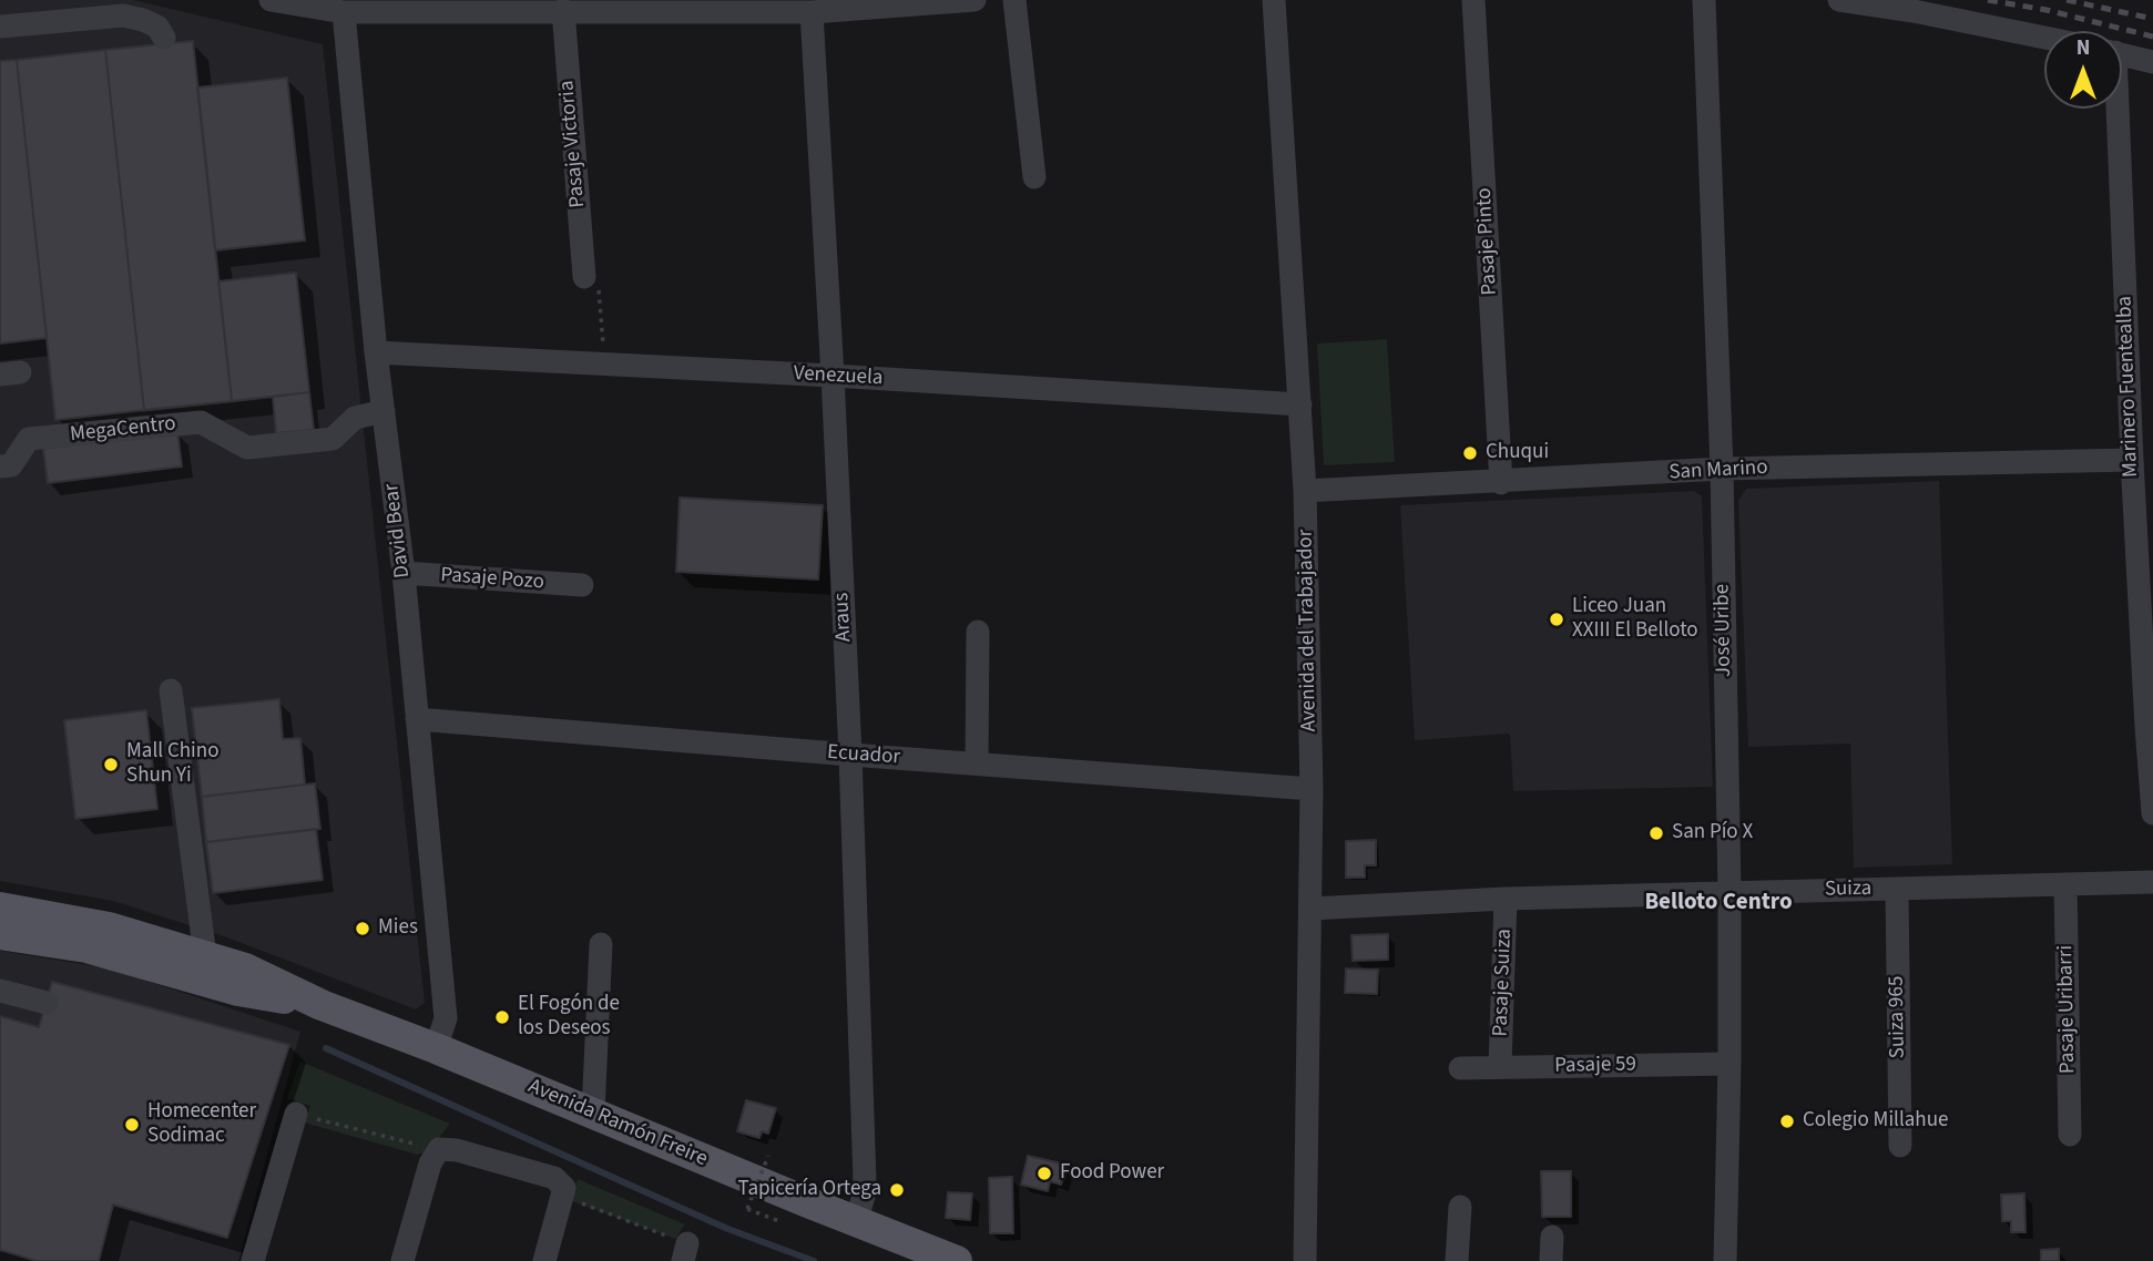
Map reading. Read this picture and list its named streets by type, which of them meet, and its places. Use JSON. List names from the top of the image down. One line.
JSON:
{"streets":{"main road":["Avenida Ramón Freire"],"street":["Pasaje Victoria","Pasaje Pinto","Venezuela","Marinero Fuentealba","MegaCentro","San Marino","David Bear","Pasaje Pozo","Araus","Avenida del Trabajador","José Uribe","Ecuador","Suiza","Pasaje Suiza","Pasaje Uribarri","Suiza 965","Pasaje 59"]},"crossings":[["Pasaje Pinto","San Marino"],["Venezuela","David Bear"],["Venezuela","Araus"],["Venezuela","Avenida del Trabajador"],["Marinero Fuentealba","San Marino"],["MegaCentro","David Bear"],["San Marino","Avenida del Trabajador"],["San Marino","José Uribe"],["David Bear","Pasaje Pozo"],["David Bear","Ecuador"],["David Bear","Avenida Ramón Freire"],["Araus","Ecuador"],["Araus","Avenida Ramón Freire"],["Avenida del Trabajador","Ecuador"],["Avenida del Trabajador","Suiza"],["José Uribe","Suiza"],["José Uribe","Pasaje 59"],["Suiza","Pasaje Suiza"],["Suiza","Pasaje Uribarri"],["Suiza","Suiza 965"],["Pasaje Suiza","Pasaje 59"]],"districts":["Belloto Centro"],"places":["Chuqui","Liceo Juan XXIII El Belloto","Mall Chino Shun Yi","San Pío X","Mies","El Fogón de los Deseos","Colegio Millahue","Homecenter Sodimac","Food Power","Tapicería Ortega"],"north":"top"}
